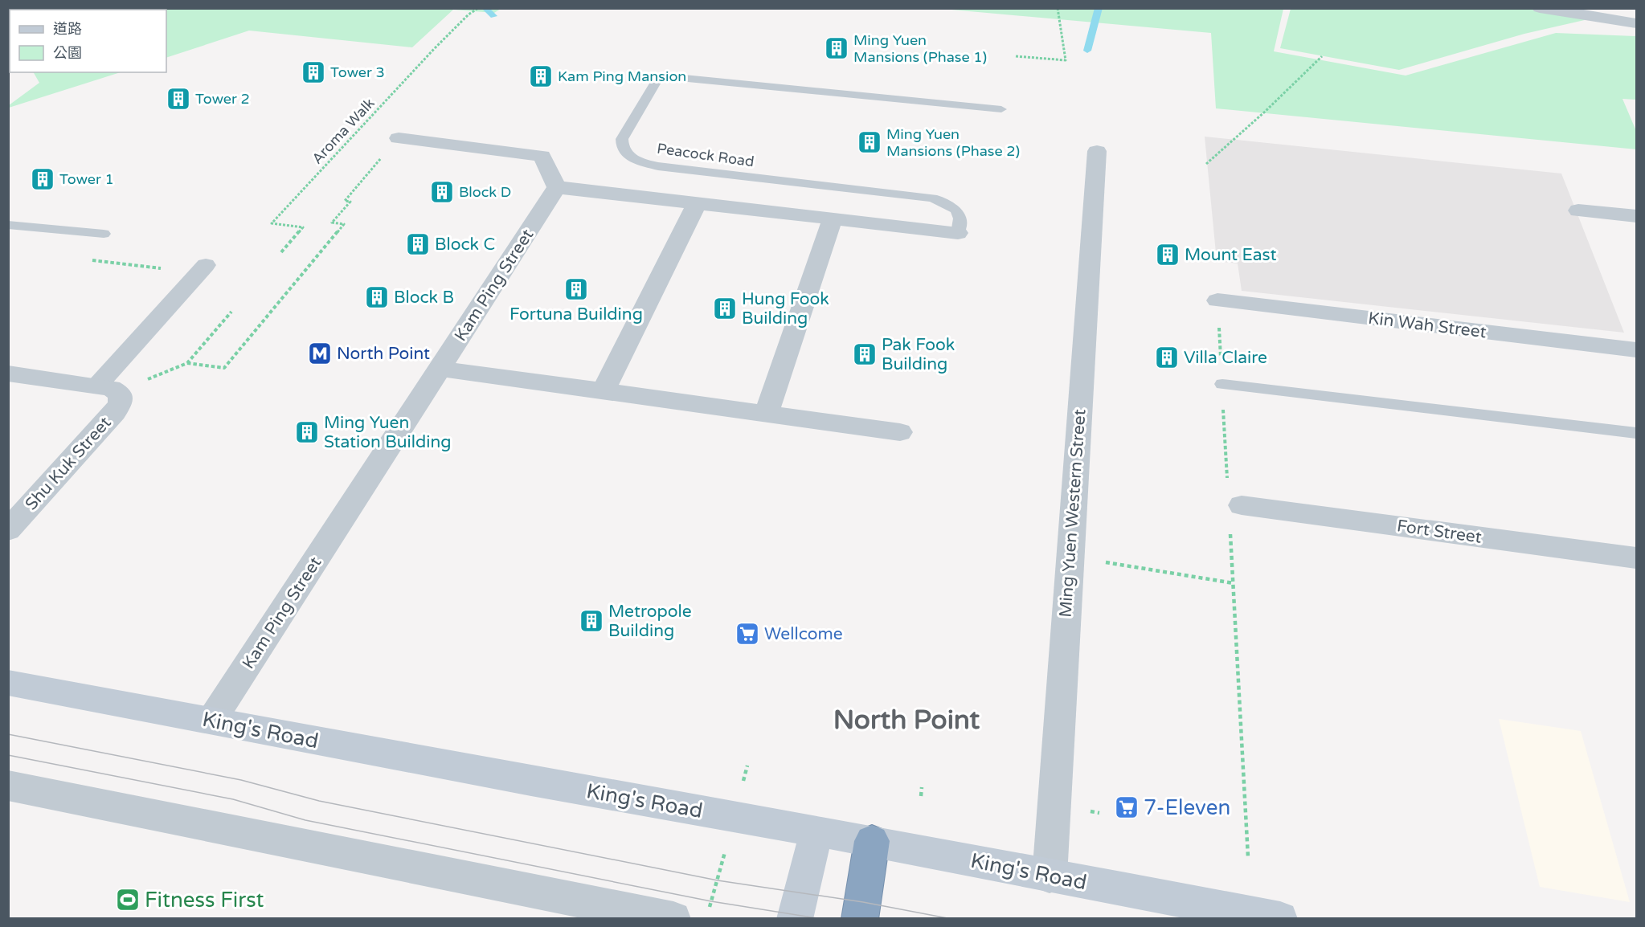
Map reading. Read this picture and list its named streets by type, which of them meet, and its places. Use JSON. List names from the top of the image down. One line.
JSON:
{"streets":{"main road":["King's Road"],"street":["Kam Ping Street","Kin Wah Street","Shu Kuk Street","Ming Yuen Western Street","Fort Street"],"lane":["Peacock Road"],"path":["Aroma Walk"]},"crossings":[["Kam Ping Street","King's Road"],["Ming Yuen Western Street","King's Road"]],"districts":["North Point"],"places":{"building":["Ming Yuen Mansions (Phase 1)","Tower 3","Kam Ping Mansion","Tower 2","Ming Yuen Mansions (Phase 2)","Tower 1","Block D","Block C","Mount East","Fortuna Building","Block B","Hung Fook Building","Pak Fook Building","Villa Claire","Ming Yuen Station Building","Metropole Building"],"metro station":["North Point"],"supermarket":["Wellcome","7-Eleven"],"sports":["Fitness First"]},"legend":["道路","公園"]}
